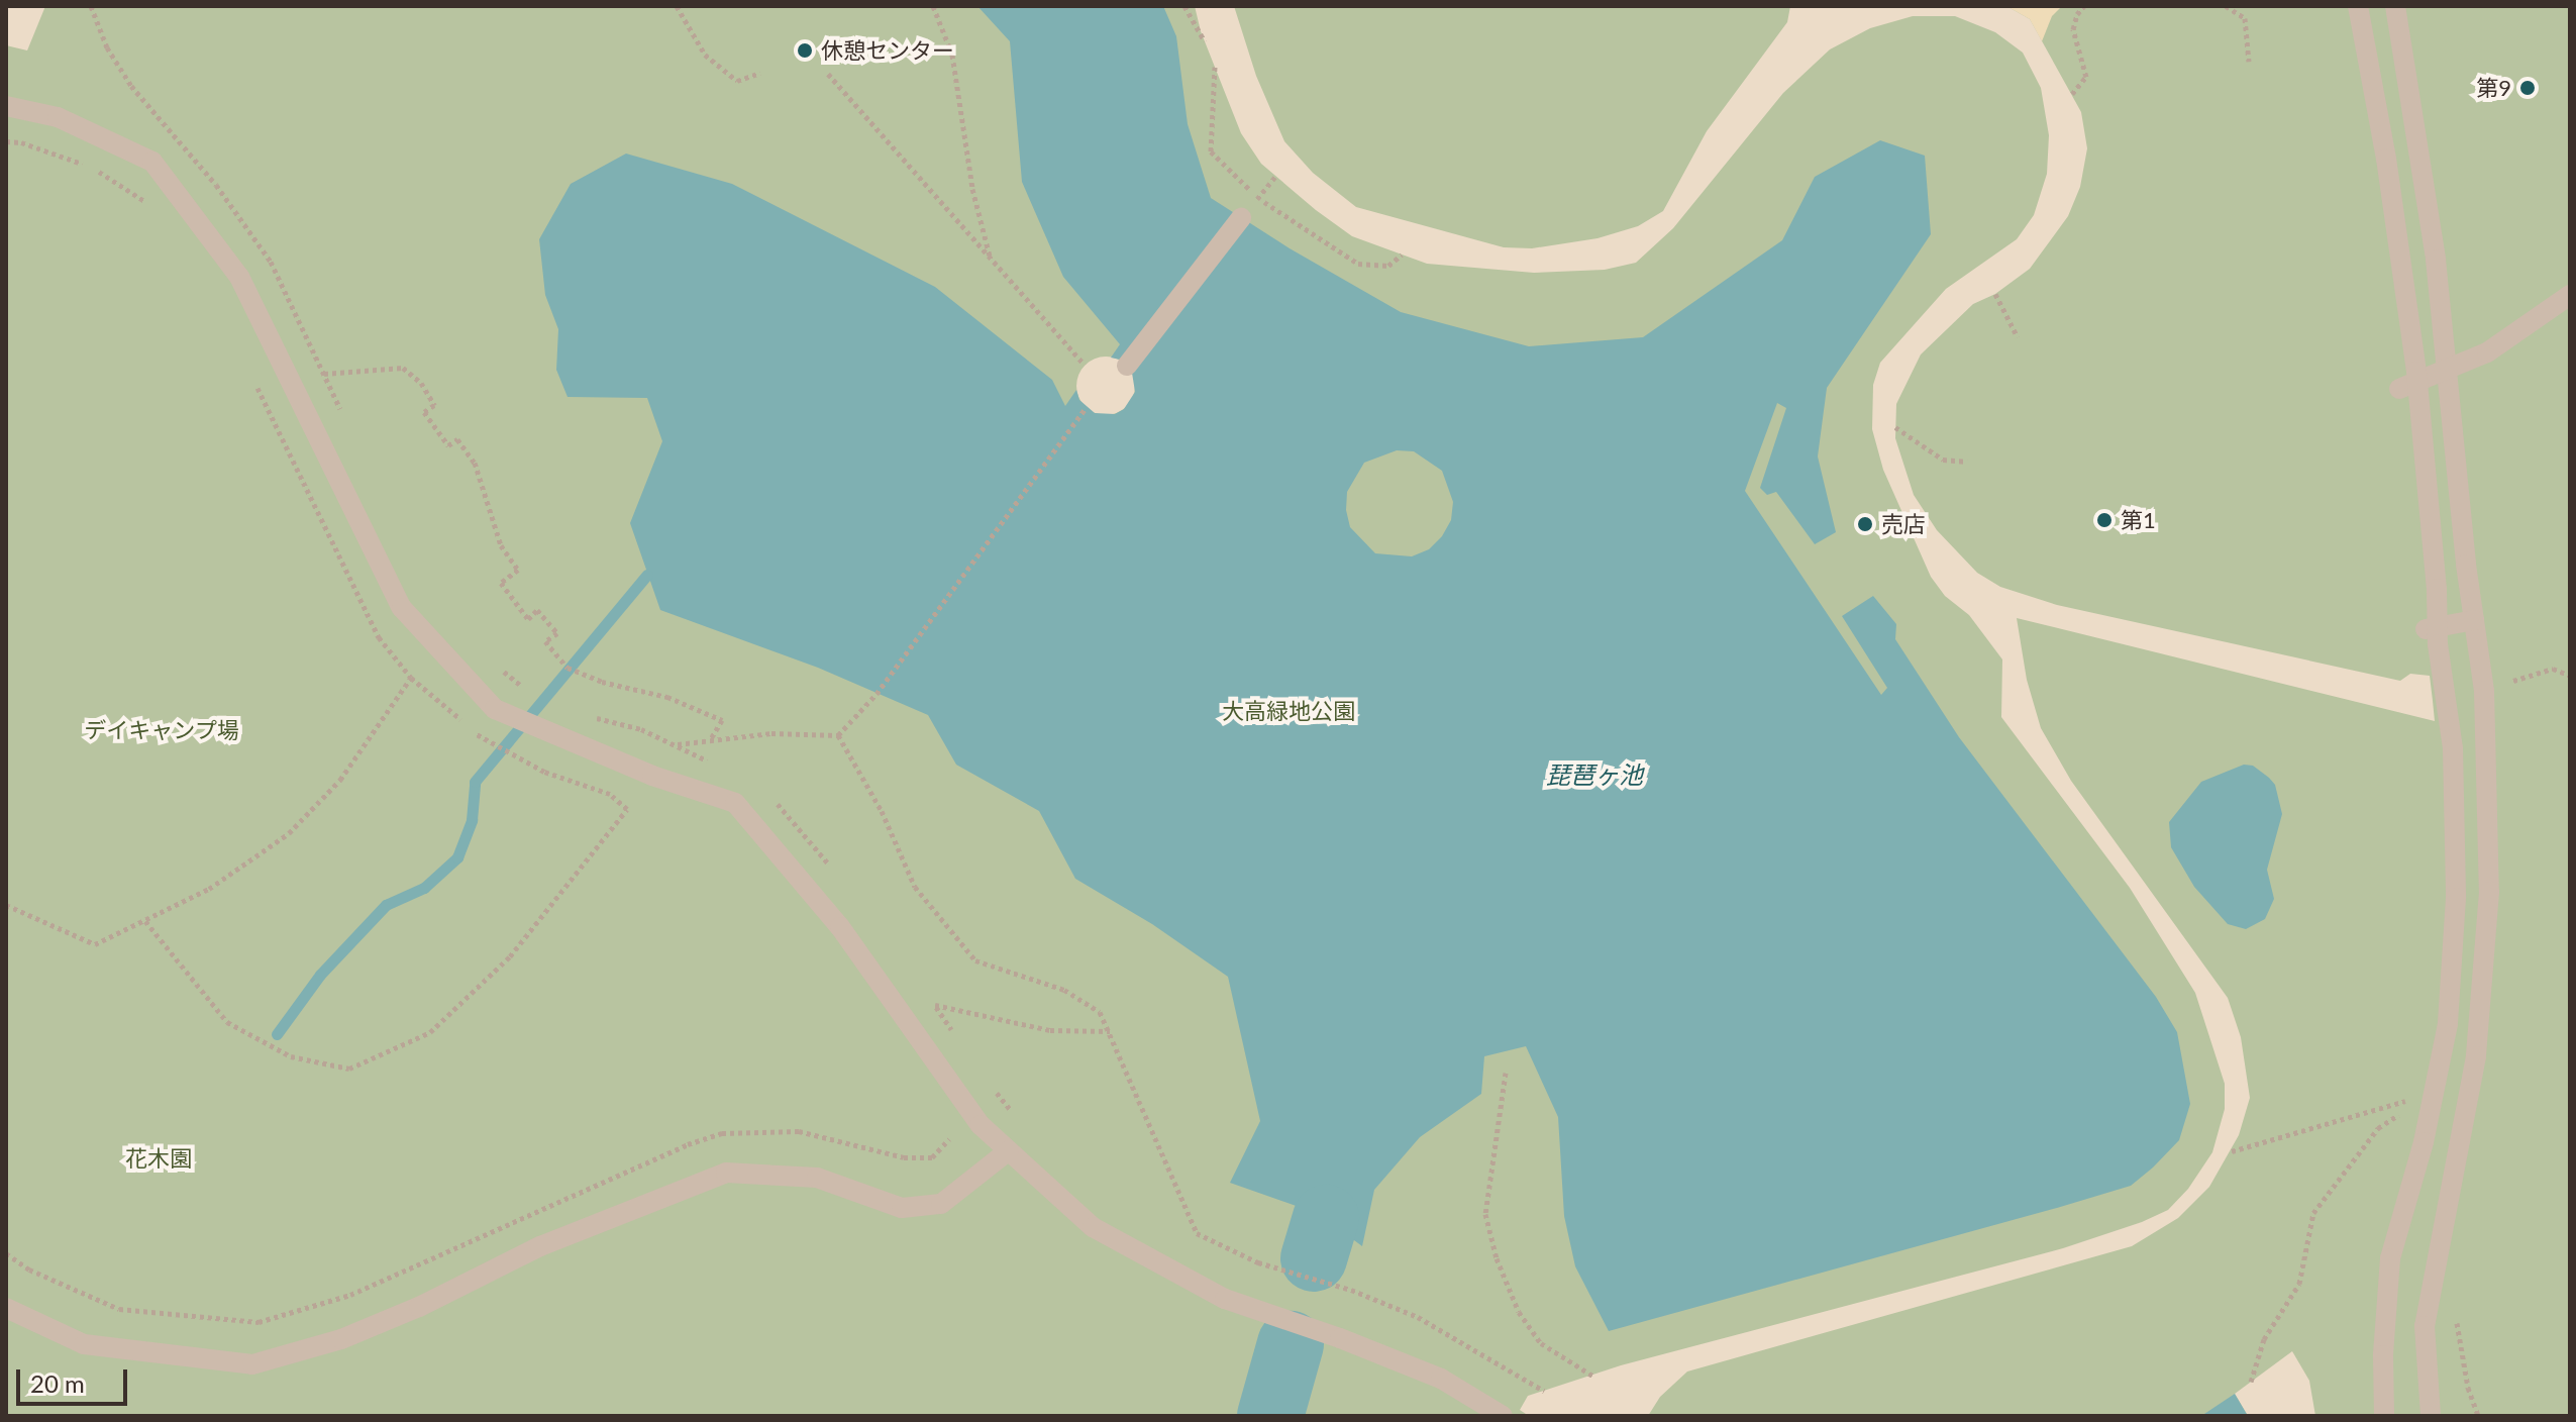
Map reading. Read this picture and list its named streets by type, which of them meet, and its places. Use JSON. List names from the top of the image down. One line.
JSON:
{"water":["琵琶ヶ池"],"parks":["大高緑地公園","デイキャンプ場","花木園"],"places":["休憩センター","第9","第1","売店"],"scale_bar":"20 m"}
